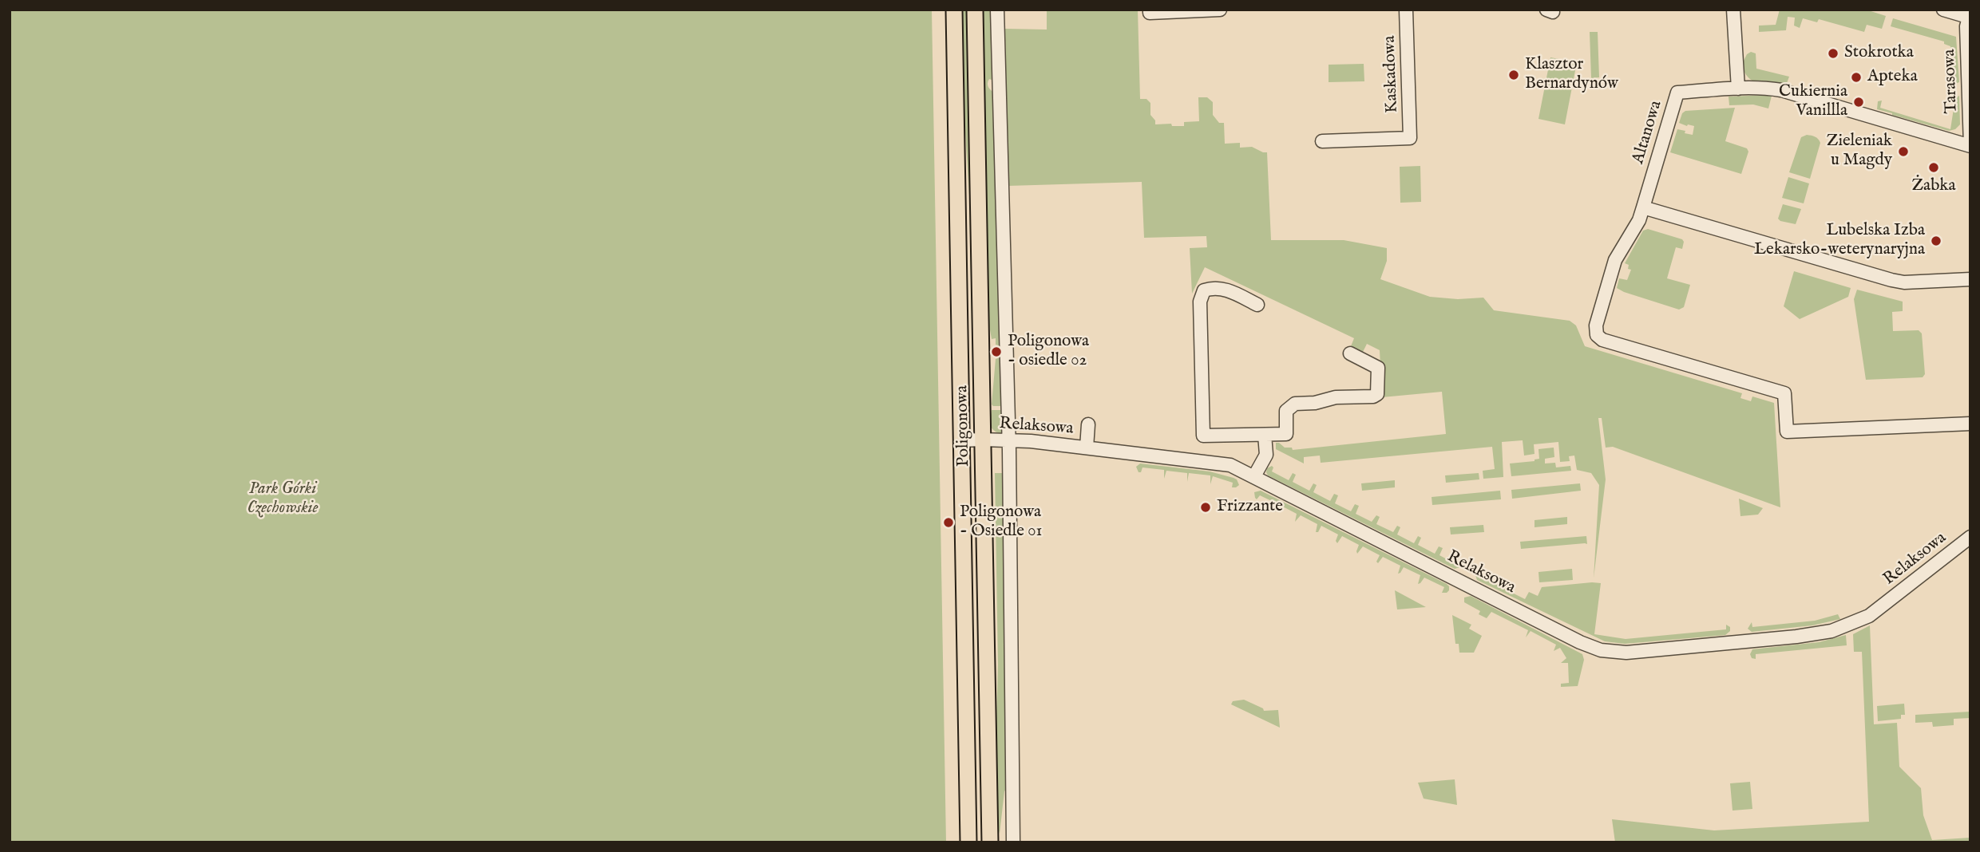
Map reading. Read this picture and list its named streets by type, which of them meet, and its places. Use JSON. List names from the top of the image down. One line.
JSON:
{"streets":{"main road":["Poligonowa"],"street":["Kaskadowa","Tarasowa","Altanowa","Relaksowa"]},"crossings":[["Poligonowa","Relaksowa"]],"parks":["Park Górki Czechowskie"],"places":["Stokrotka","Klasztor Bernardynów","Apteka","Cukiernia Vanillla","Zieleniak u Magdy","Żabka","Lubelska Izba Lekarsko-weterynaryjna","Poligonowa - osiedle 02","Frizzante","Poligonowa - Osiedle 01"]}
